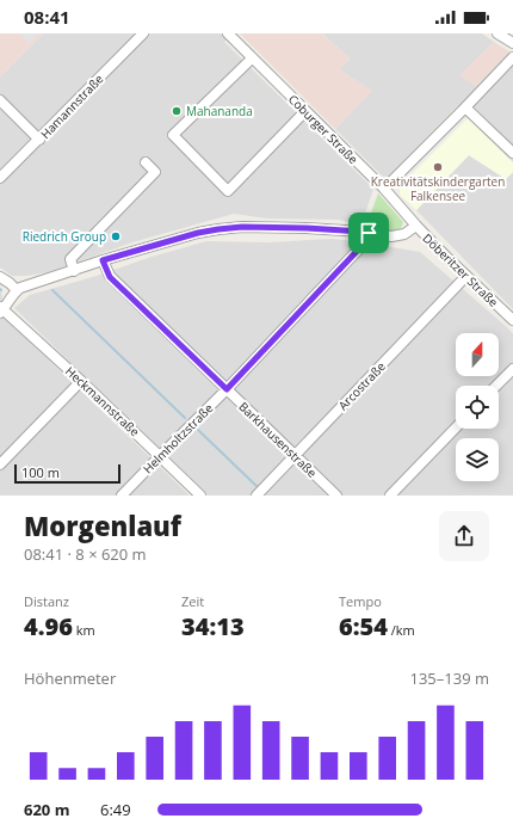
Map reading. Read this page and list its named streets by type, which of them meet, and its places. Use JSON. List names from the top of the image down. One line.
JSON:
{"streets":{"street":["Hamannstraße","Coburger Straße","Döberitzer Straße","Arcostraße","Heckmannstraße","Helmholtzstraße","Barkhausenstraße"]},"crossings":[["Coburger Straße","Döberitzer Straße"],["Döberitzer Straße","Arcostraße"],["Döberitzer Straße","Helmholtzstraße"],["Döberitzer Straße","Barkhausenstraße"],["Arcostraße","Barkhausenstraße"],["Heckmannstraße","Helmholtzstraße"],["Helmholtzstraße","Barkhausenstraße"]],"places":["Mahananda","Kreativitätskindergarten Falkensee","Riedrich Group"],"scale_bar":"100 m","north":"top","page":{"status":"08:41","scale":"100 m","heading":["Morgenlauf","08:41 · 8 × 620 m"],"stats":[["Distanz","4.96 km"],["Zeit","34:13"],["Tempo","6:54 /km"]],"chart":["Höhenmeter","135–139 m"],"list":[{"name":"620 m","note":"6:49"}]}}
